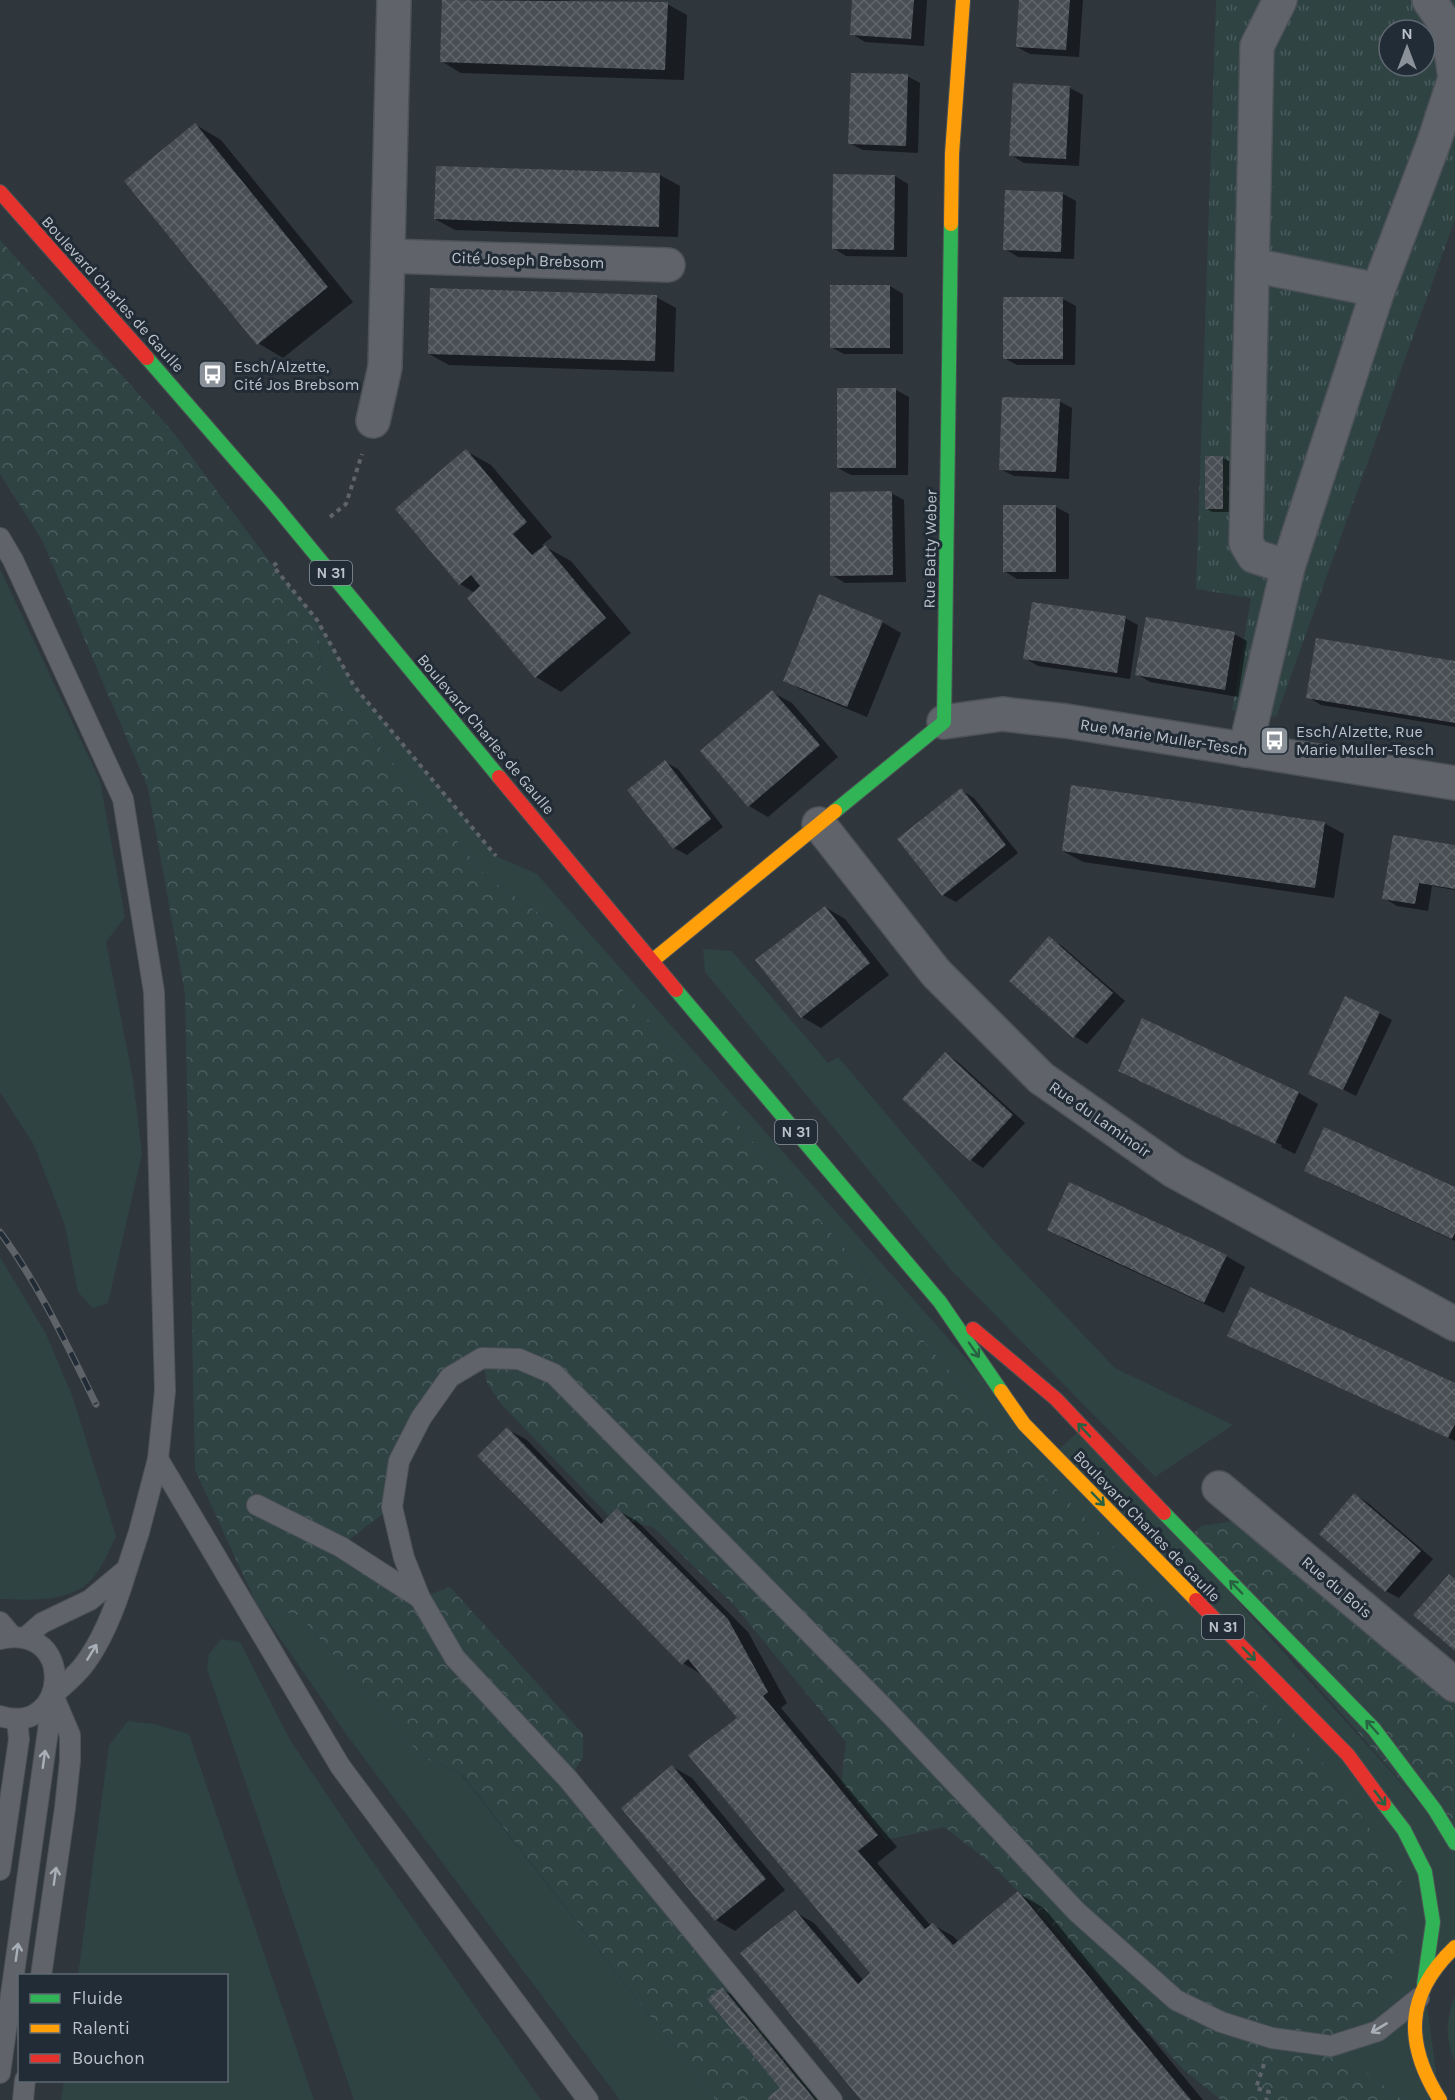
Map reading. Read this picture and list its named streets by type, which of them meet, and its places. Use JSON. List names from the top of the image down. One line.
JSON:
{"streets":{"main road":["Boulevard Charles de Gaulle","Rue Batty Weber","N 31"],"street":["Cité Joseph Brebsom","Rue Marie Muller-Tesch","Rue du Laminoir","Rue du Bois"]},"crossings":[["Rue Batty Weber","Rue Marie Muller-Tesch"]],"places":{"bus stop":["Esch/Alzette, Cité Jos Brebsom","Esch/Alzette, Rue Marie Muller-Tesch"]},"legend":["Fluide","Ralenti","Bouchon"],"north":"top"}
